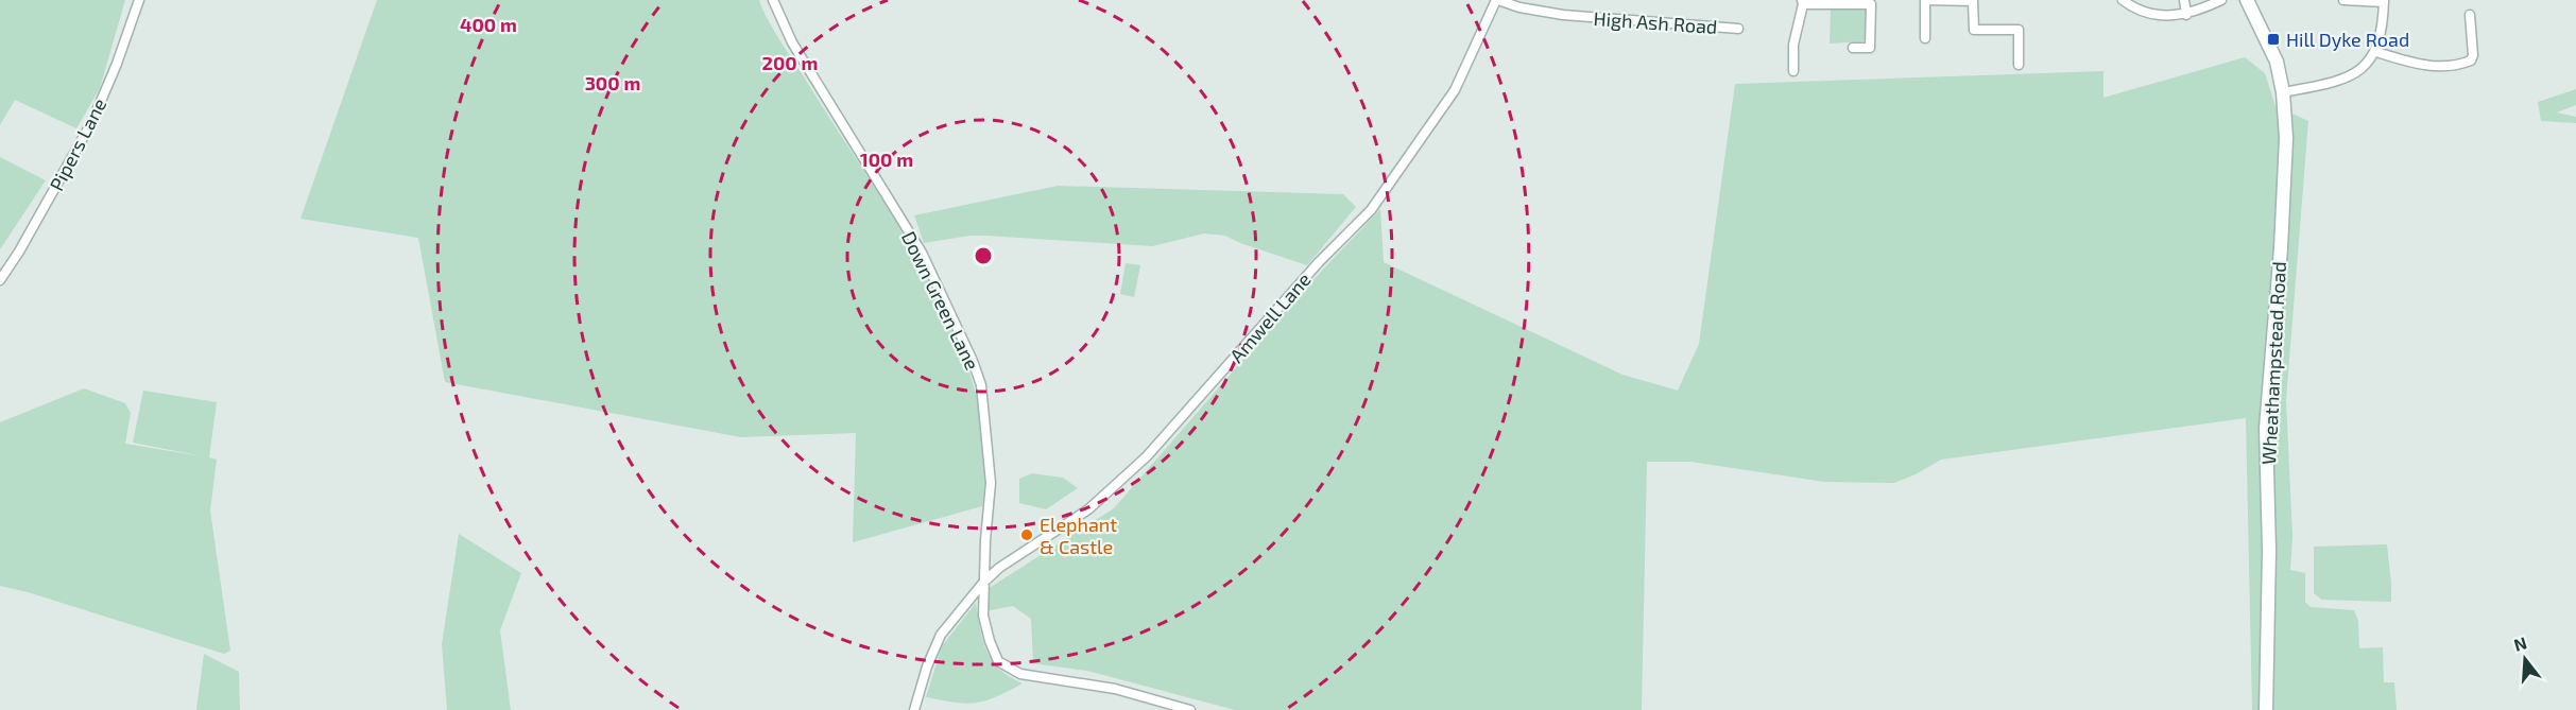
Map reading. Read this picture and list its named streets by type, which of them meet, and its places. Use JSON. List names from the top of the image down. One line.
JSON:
{"streets":{"main road":["Wheathampstead Road"],"street":["High Ash Road","Pipers Lane","Down Green Lane","Amwell Lane"]},"crossings":[["High Ash Road","Amwell Lane"],["Down Green Lane","Amwell Lane"]],"places":{"transit":["Hill Dyke Road"],"other":["Elephant & Castle"]},"north":"top","rings":["400 m","200 m","300 m","100 m"]}
